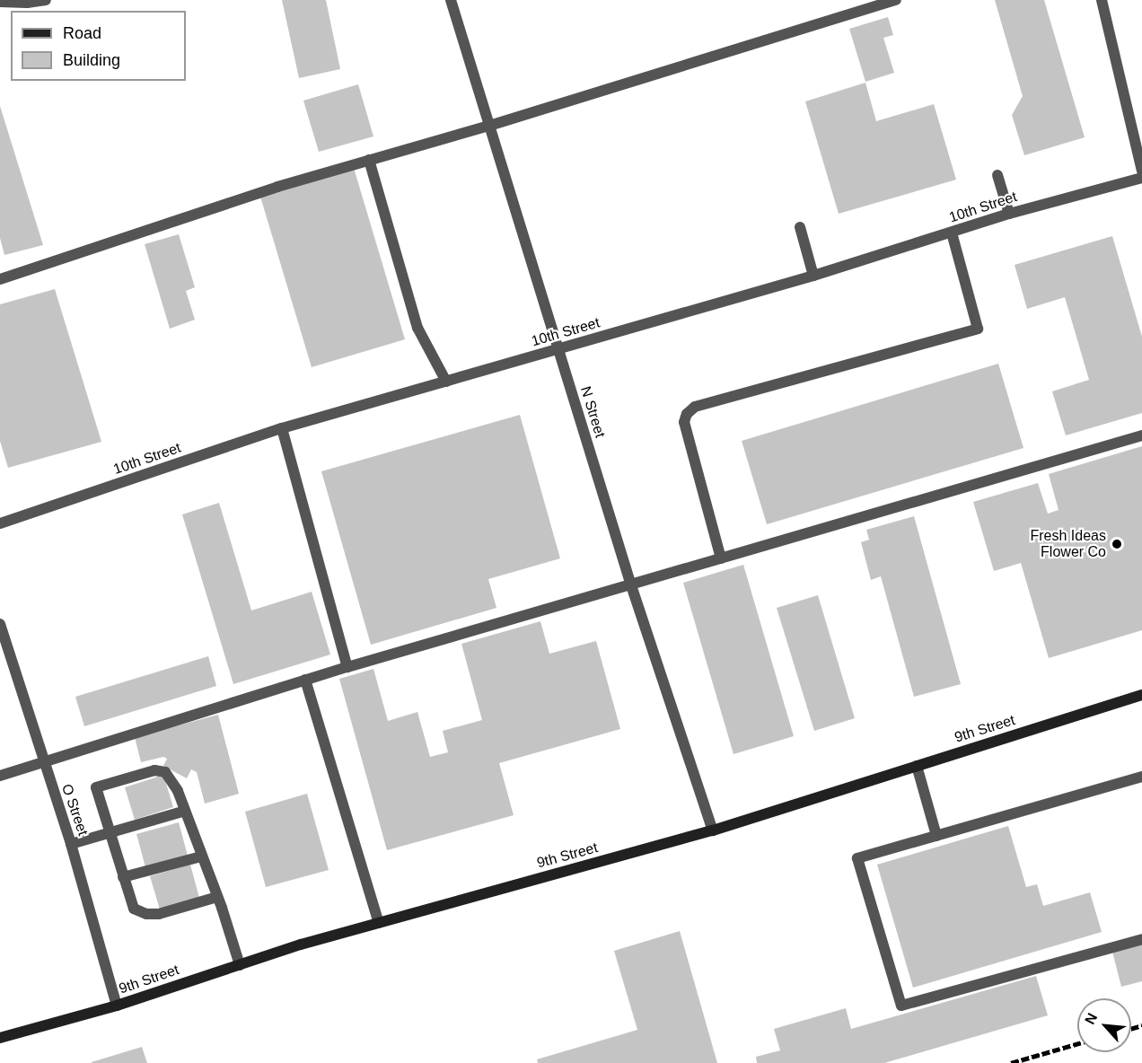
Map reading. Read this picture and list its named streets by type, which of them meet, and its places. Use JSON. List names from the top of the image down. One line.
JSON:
{"streets":{"main road":["9th Street"],"street":["10th Street","N Street","O Street"]},"crossings":[["10th Street","N Street"],["N Street","9th Street"],["9th Street","O Street"]],"places":["Fresh Ideas Flower Co"],"legend":["Road","Building"],"north":"top left"}
